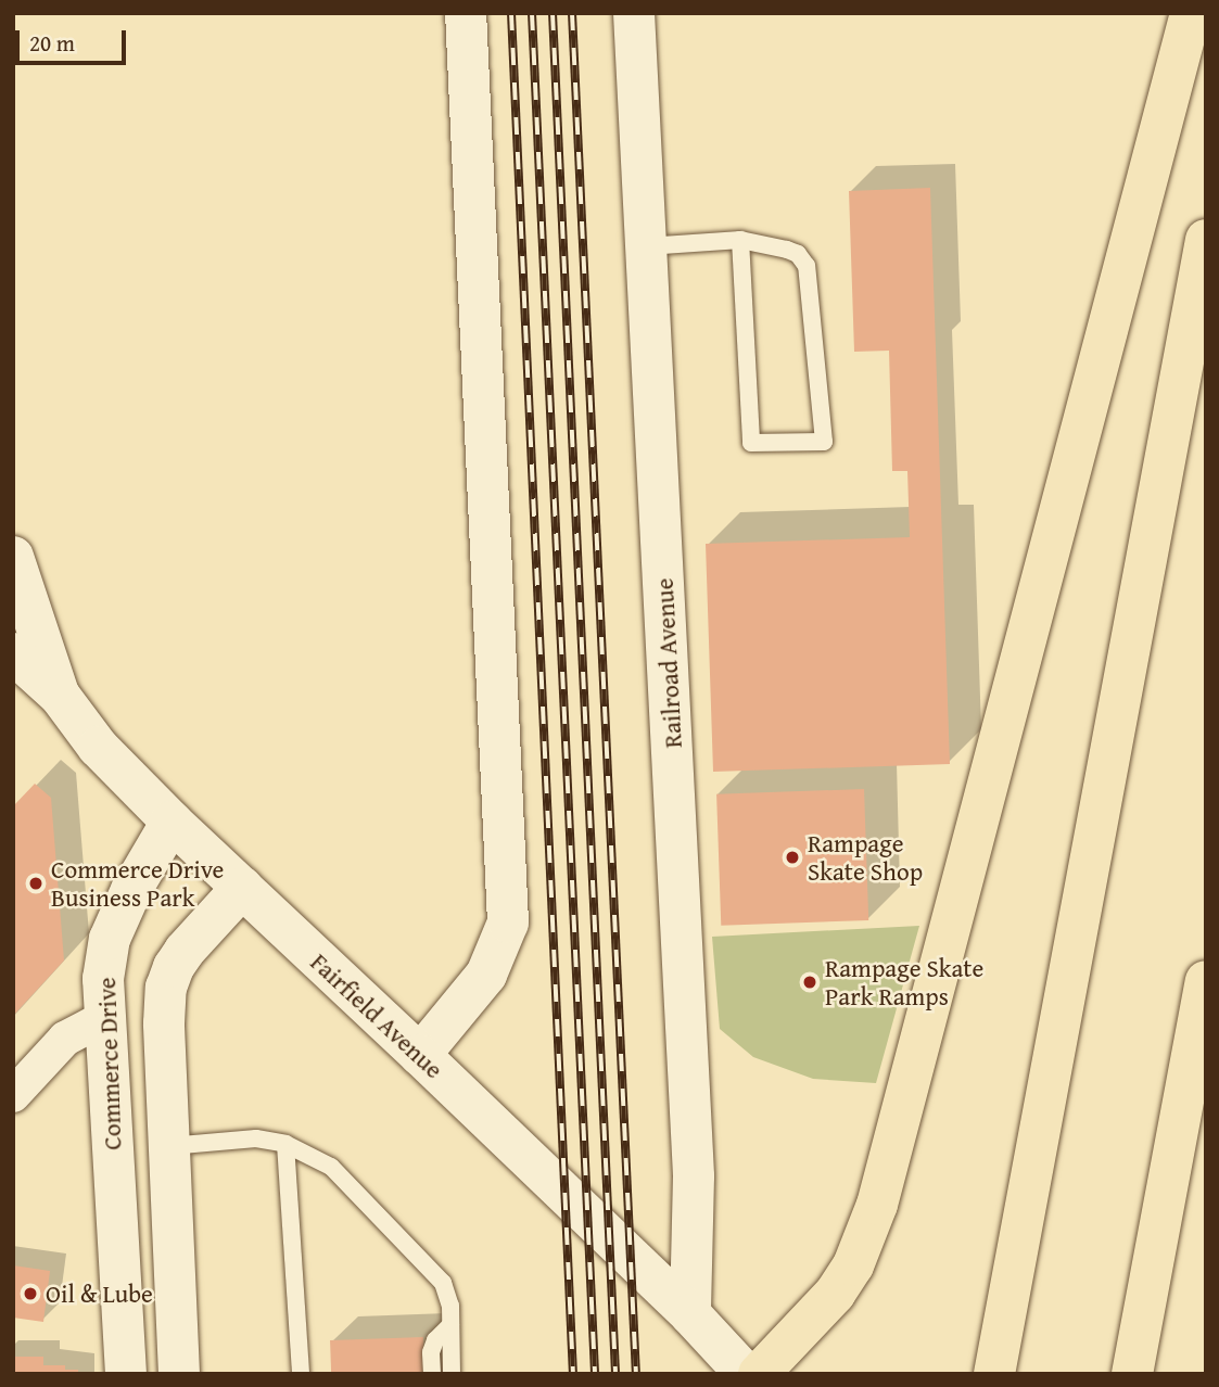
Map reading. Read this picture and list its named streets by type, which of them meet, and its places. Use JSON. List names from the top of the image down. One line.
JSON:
{"streets":{"street":["Railroad Avenue","Fairfield Avenue","Commerce Drive"]},"crossings":[["Railroad Avenue","Fairfield Avenue"],["Fairfield Avenue","Commerce Drive"]],"places":["Rampage Skate Shop","Commerce Drive Business Park","Rampage Skate Park Ramps","Oil & Lube"],"scale_bar":"20 m"}
